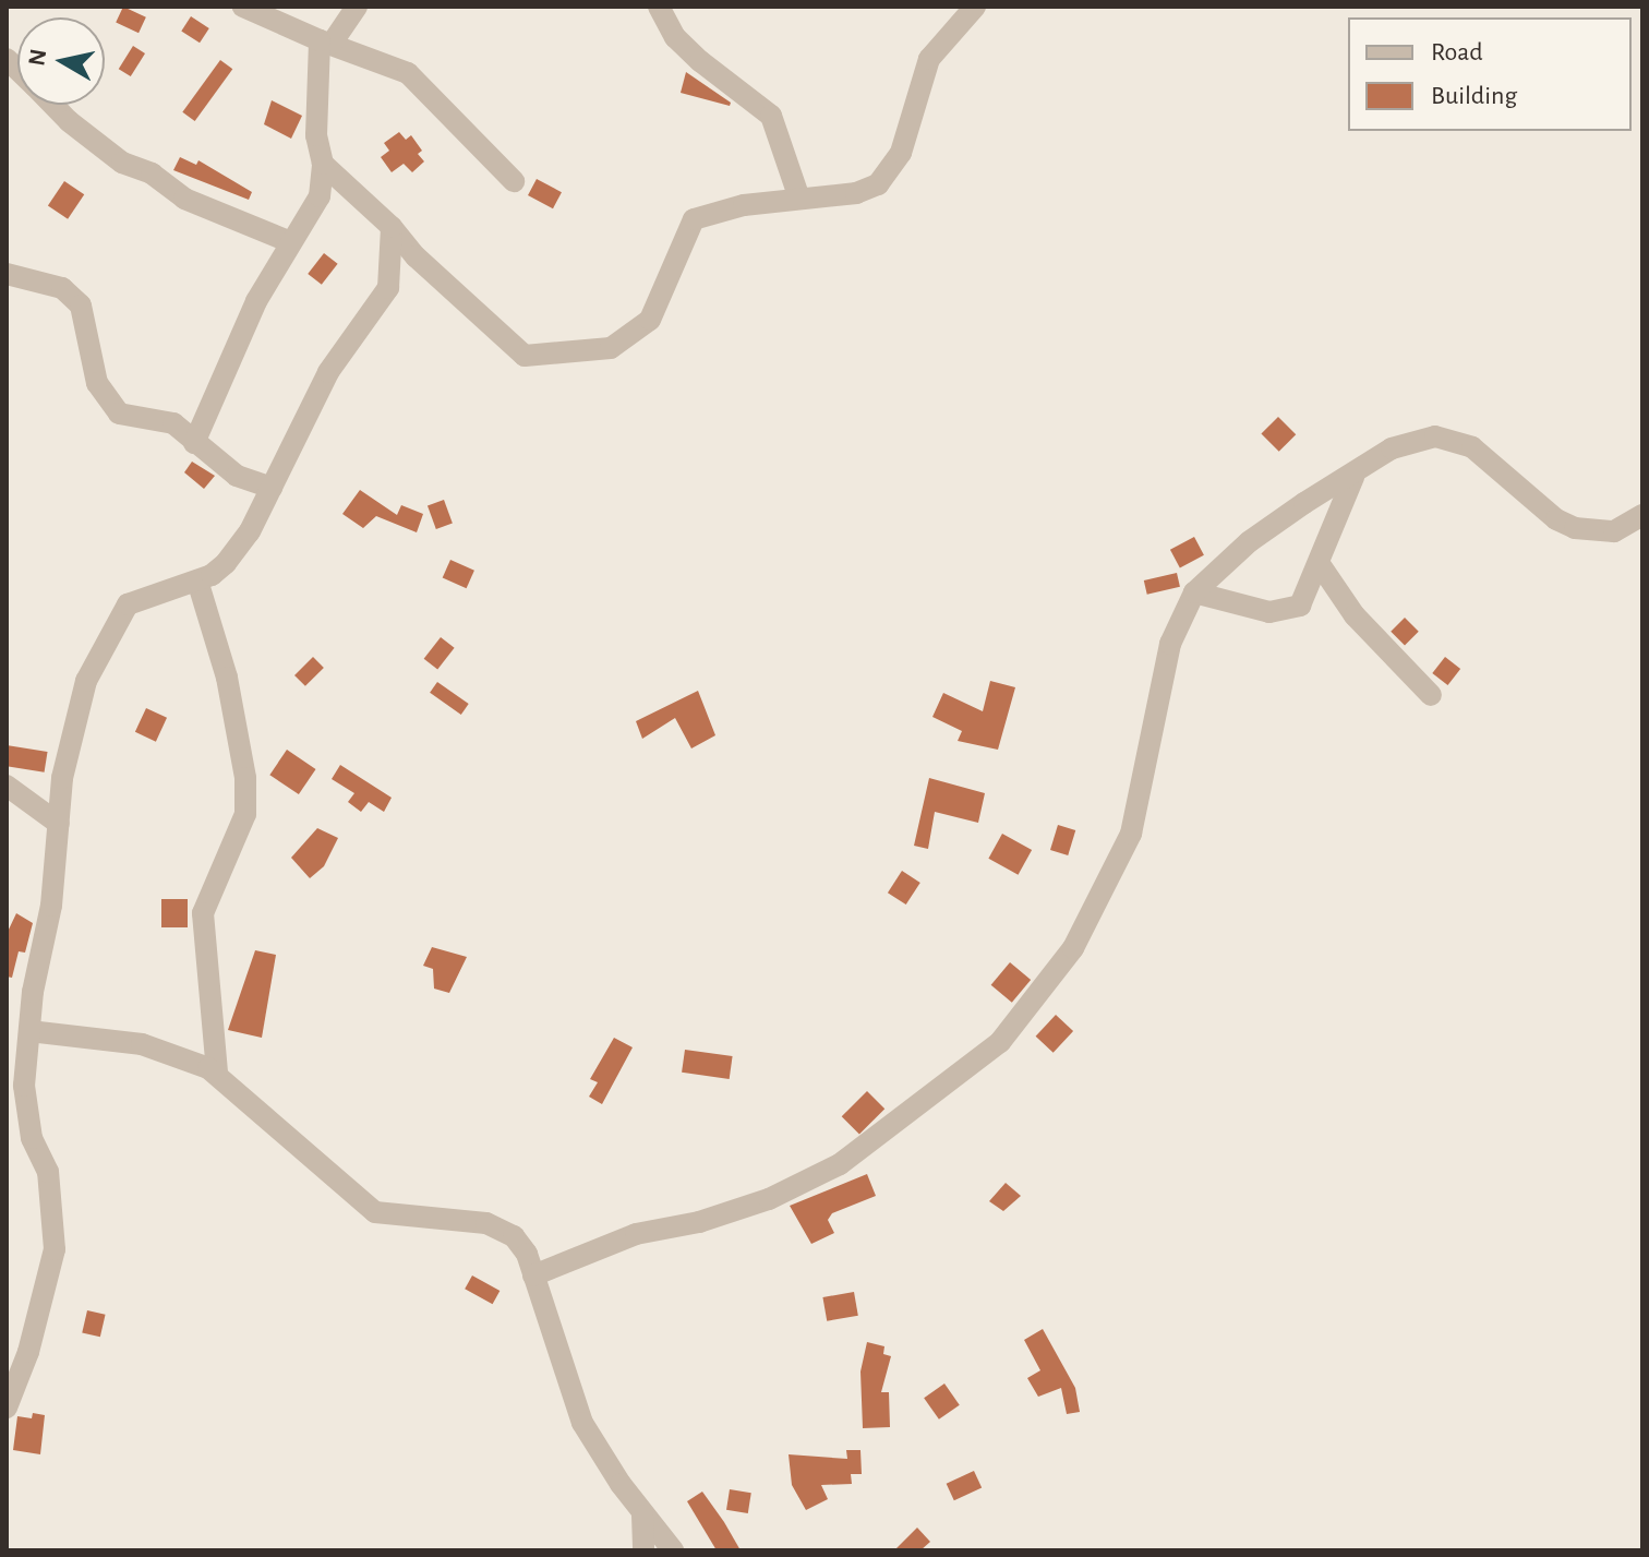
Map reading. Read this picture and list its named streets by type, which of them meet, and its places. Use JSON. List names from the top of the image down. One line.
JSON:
{"legend":["Road","Building"],"north":"left"}
